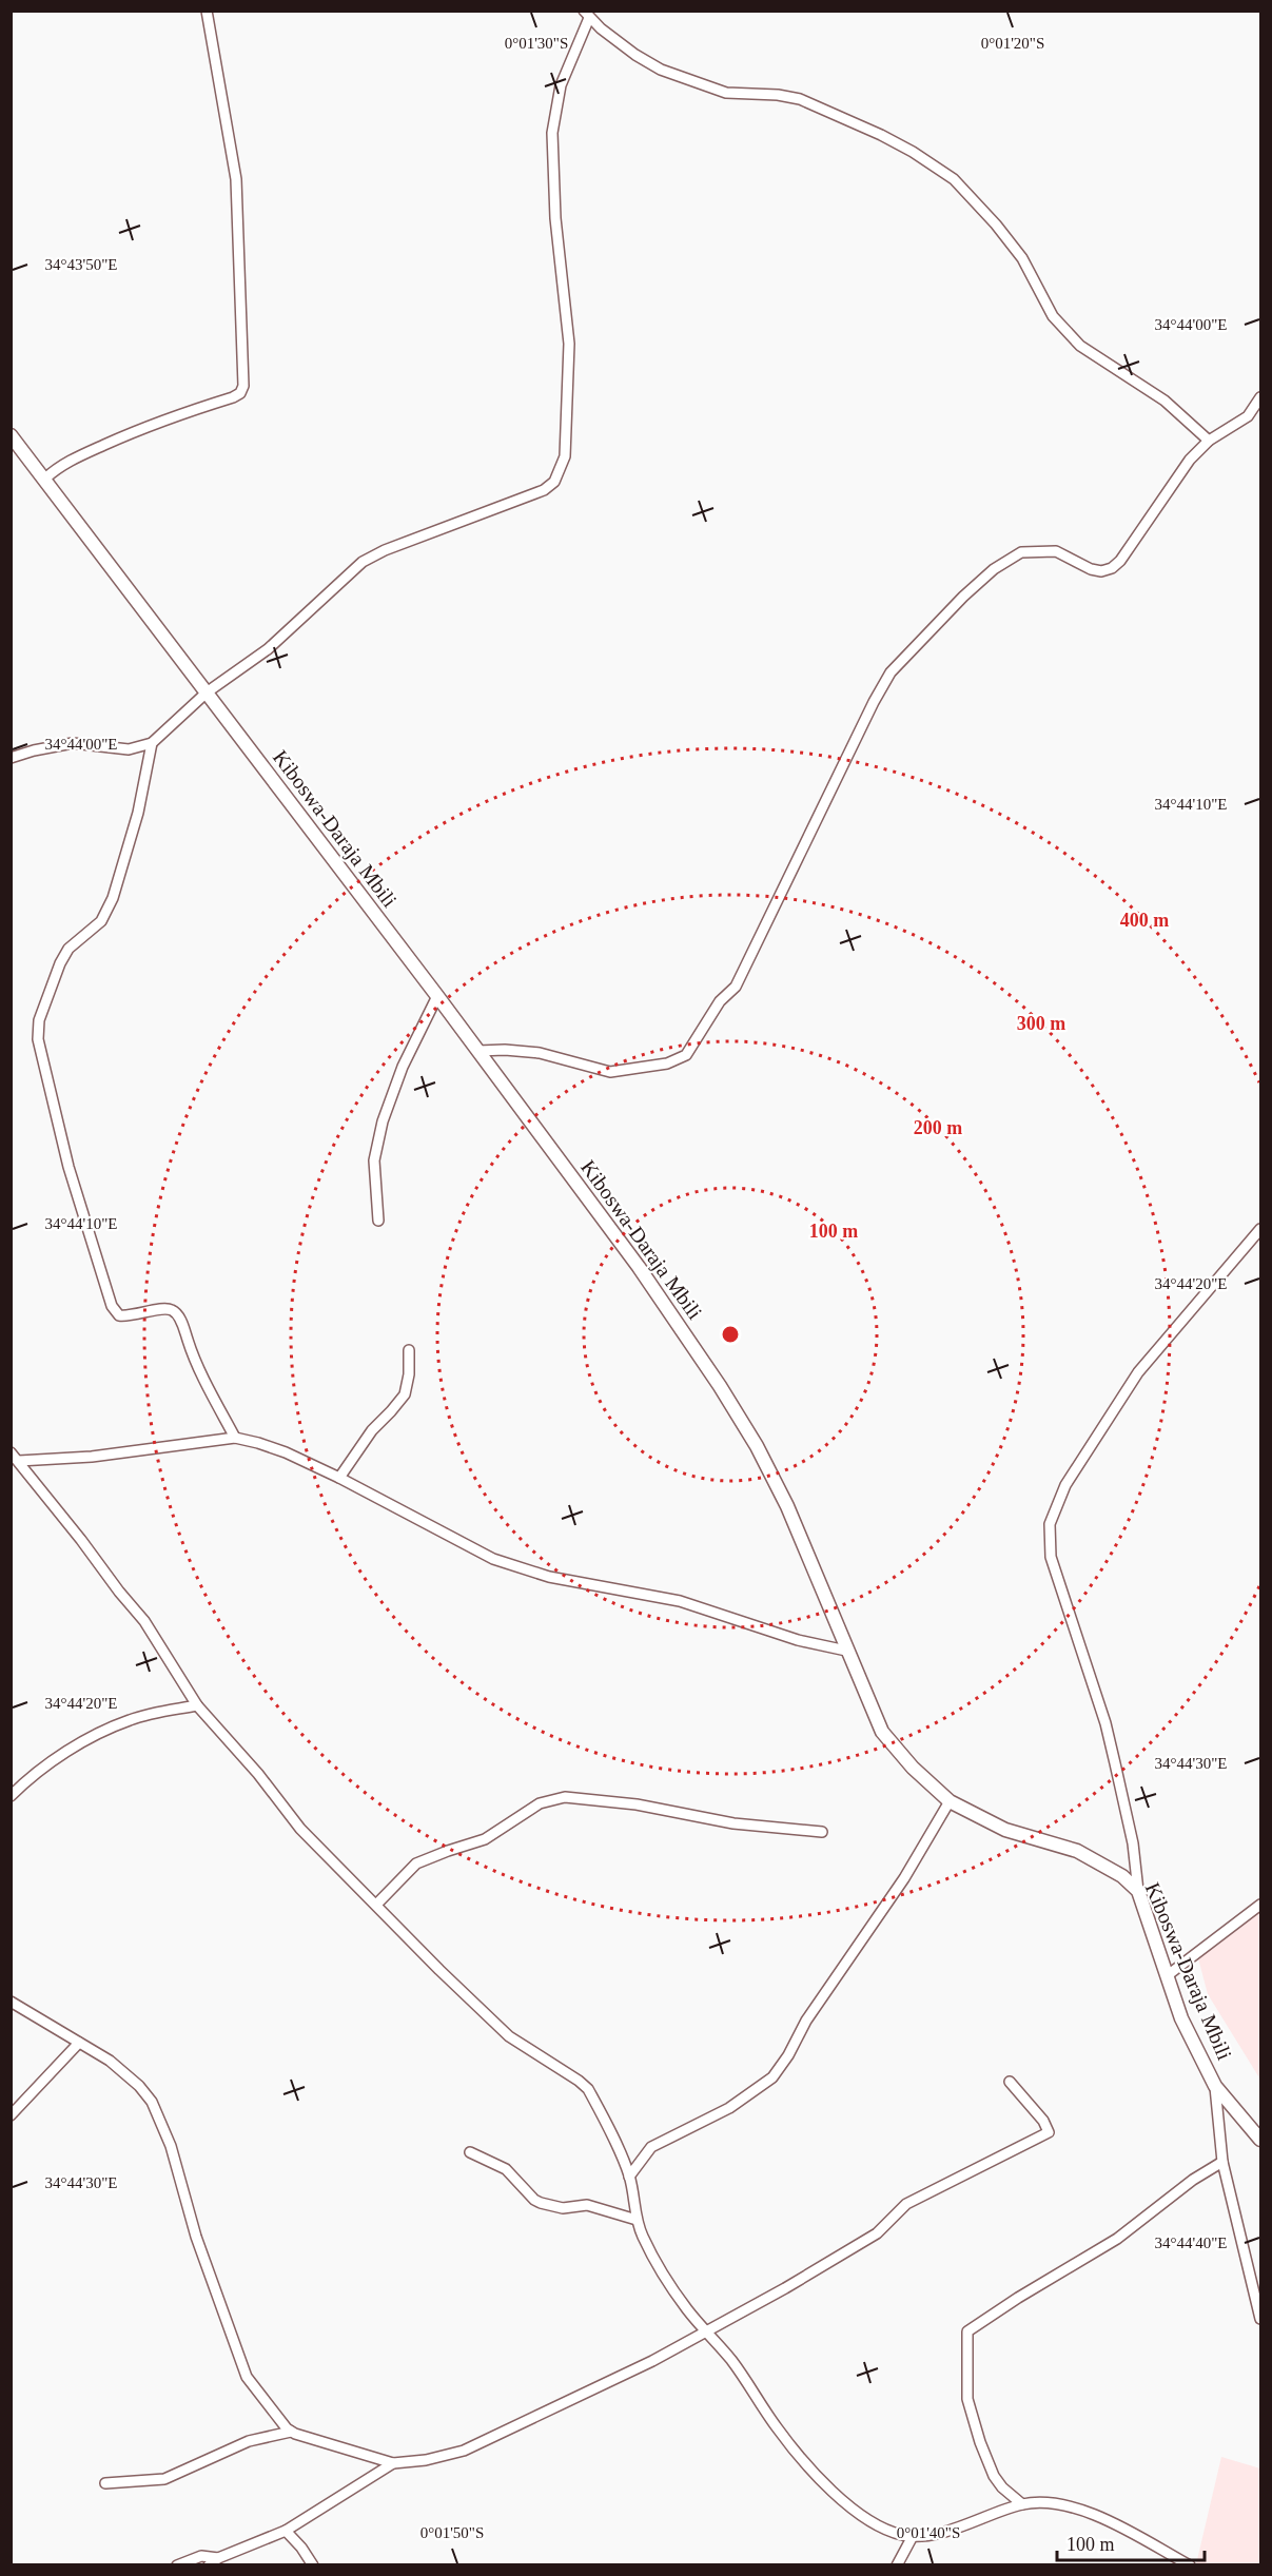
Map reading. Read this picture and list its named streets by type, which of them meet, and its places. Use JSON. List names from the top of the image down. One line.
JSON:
{"streets":{"main road":["Kiboswa-Daraja Mbili"]},"scale_bar":"100 m","coordinates":["0°01'30\"S","0°01'20\"S","34°43'50\"E","34°44'00\"E","34°44'10\"E","34°44'20\"E","34°44'30\"E","34°44'40\"E","0°01'50\"S","0°01'40\"S"],"rings":["400 m","300 m","200 m","100 m"]}
